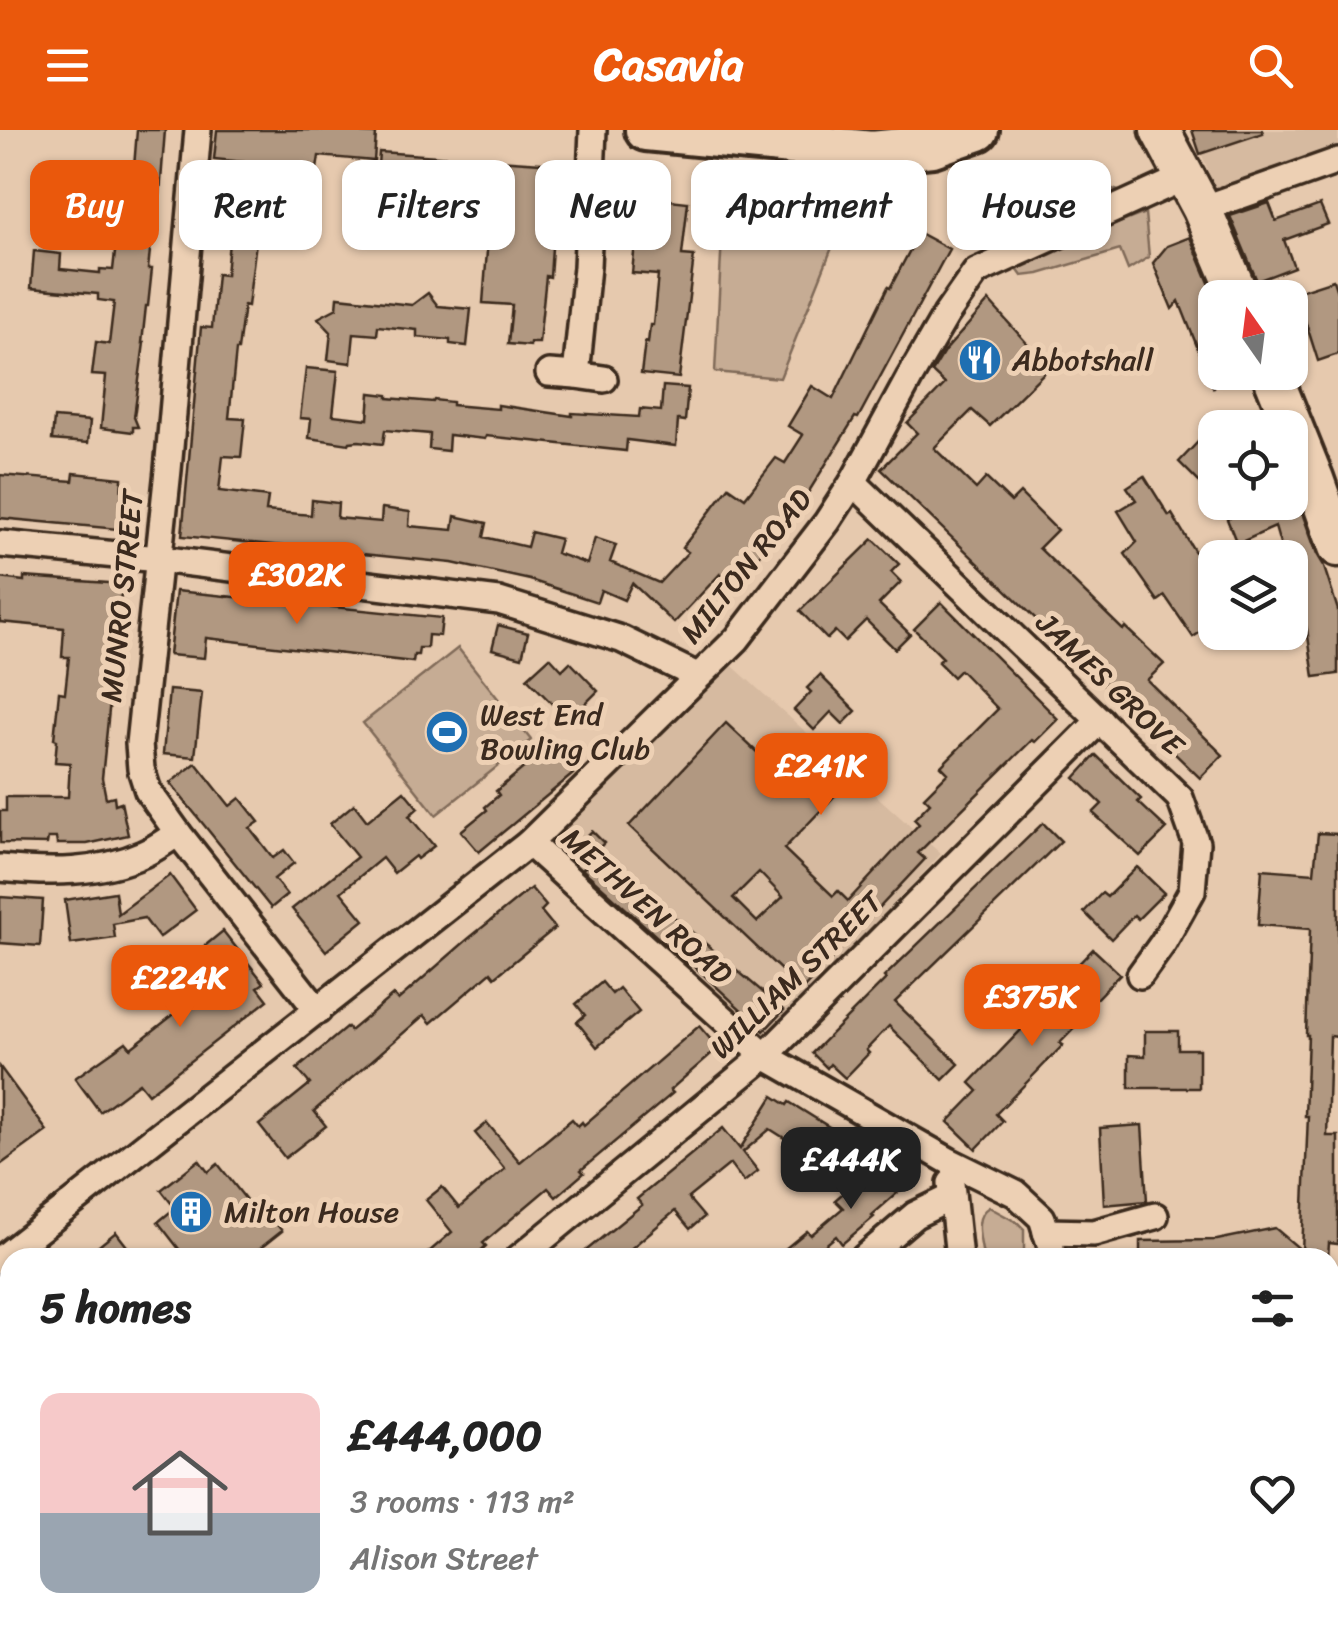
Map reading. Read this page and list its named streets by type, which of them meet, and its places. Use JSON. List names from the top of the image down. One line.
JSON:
{"streets":{"street":["MILTON ROAD","MUNRO STREET","JAMES GROVE","METHVEN ROAD","WILLIAM STREET"]},"crossings":[["MILTON ROAD","MUNRO STREET"],["MILTON ROAD","JAMES GROVE"],["MILTON ROAD","METHVEN ROAD"],["JAMES GROVE","WILLIAM STREET"],["METHVEN ROAD","WILLIAM STREET"]],"places":{"restaurant":["Abbotshall"],"sports":["West End Bowling Club"],"building":["Milton House"]},"north":"top","page":{"header":"Casavia","chip":["Buy","Rent","Filters","New","Apartment","House"],"price":["£302K","£241K","£224K","£375K","£444K"],"heading":"5 homes","list":[{"name":"£444,000","note":"3 rooms · 113 m² · Alison Street"}]}}
